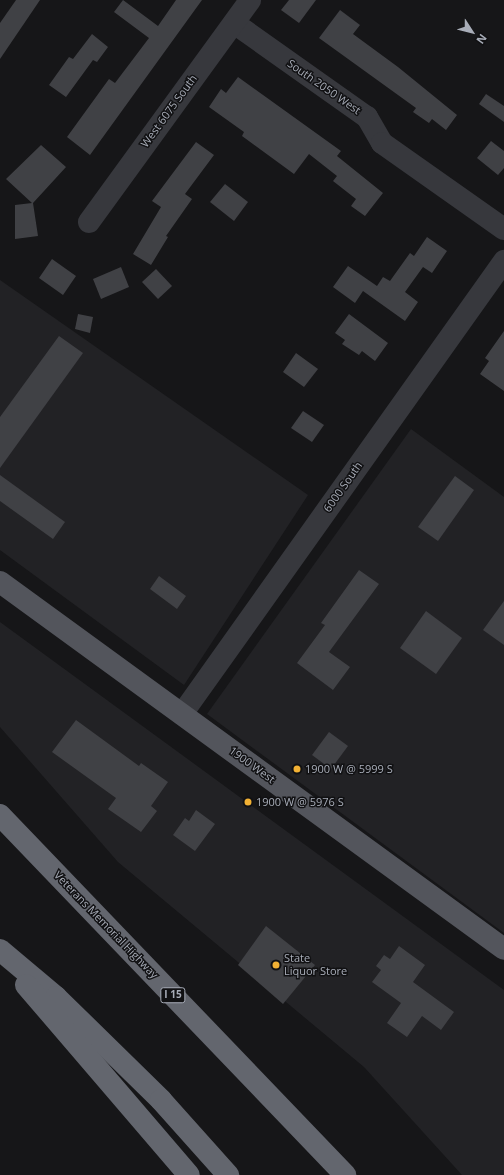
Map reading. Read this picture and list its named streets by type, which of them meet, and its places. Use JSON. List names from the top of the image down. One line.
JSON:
{"streets":{"highway":["Veterans Memorial Highway","I 15"],"main road":["1900 West"],"street":["South 2050 West","West 6075 South","6000 South"]},"crossings":[["South 2050 West","West 6075 South"],["6000 South","1900 West"]],"places":["1900 W @ 5999 S","1900 W @ 5976 S","State Liquor Store"],"north":"bottom right"}
